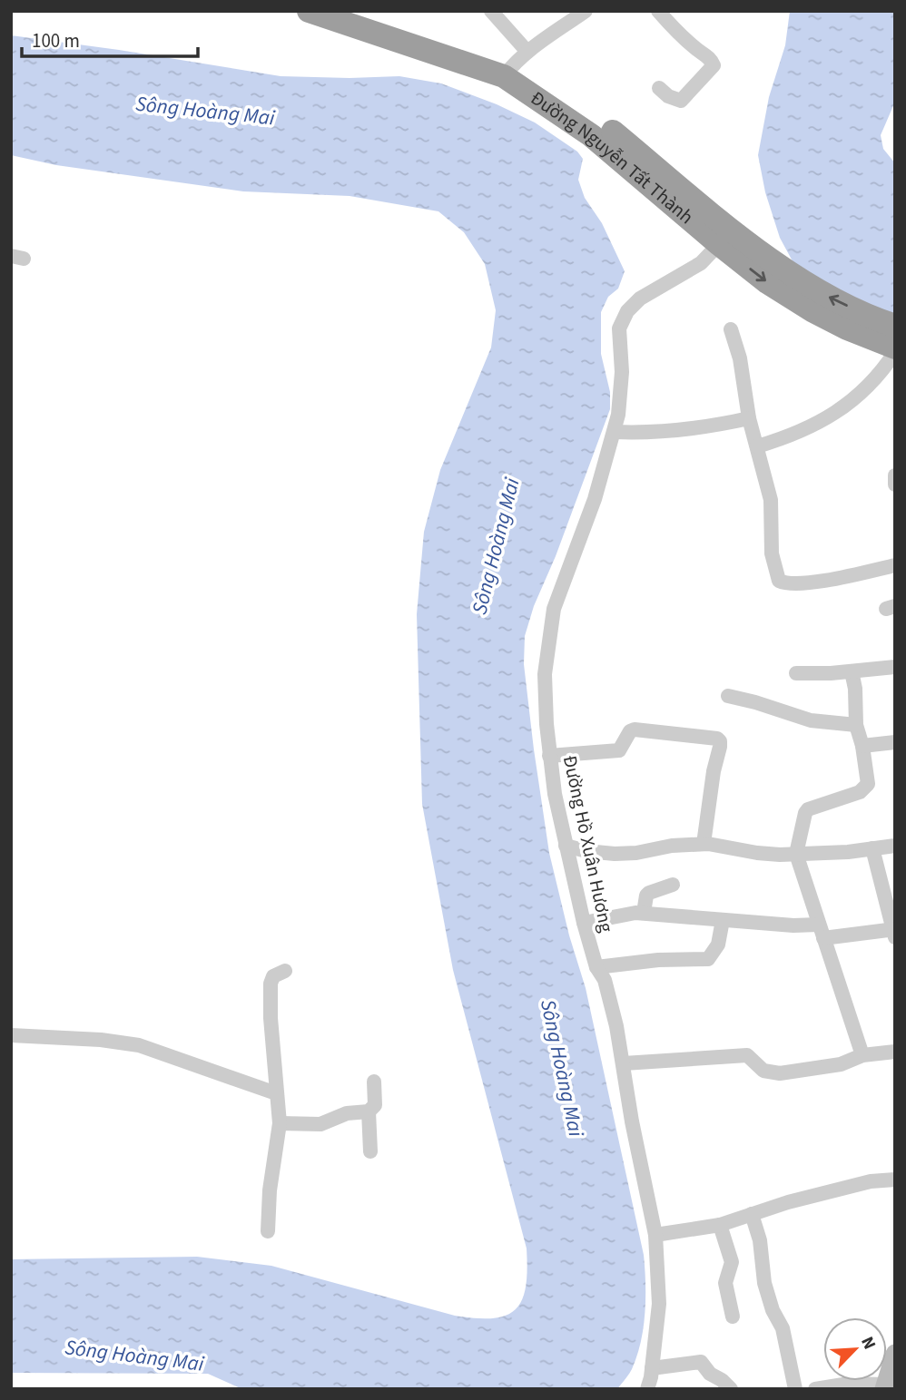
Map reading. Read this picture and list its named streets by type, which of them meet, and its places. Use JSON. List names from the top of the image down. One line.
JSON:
{"streets":{"highway":["Đường Nguyễn Tất Thành"],"street":["Đường Hồ Xuân Hương"]},"crossings":[["Đường Nguyễn Tất Thành","Đường Hồ Xuân Hương"]],"water":["Sông Hoàng Mai"],"scale_bar":"100 m","north":"top right"}
